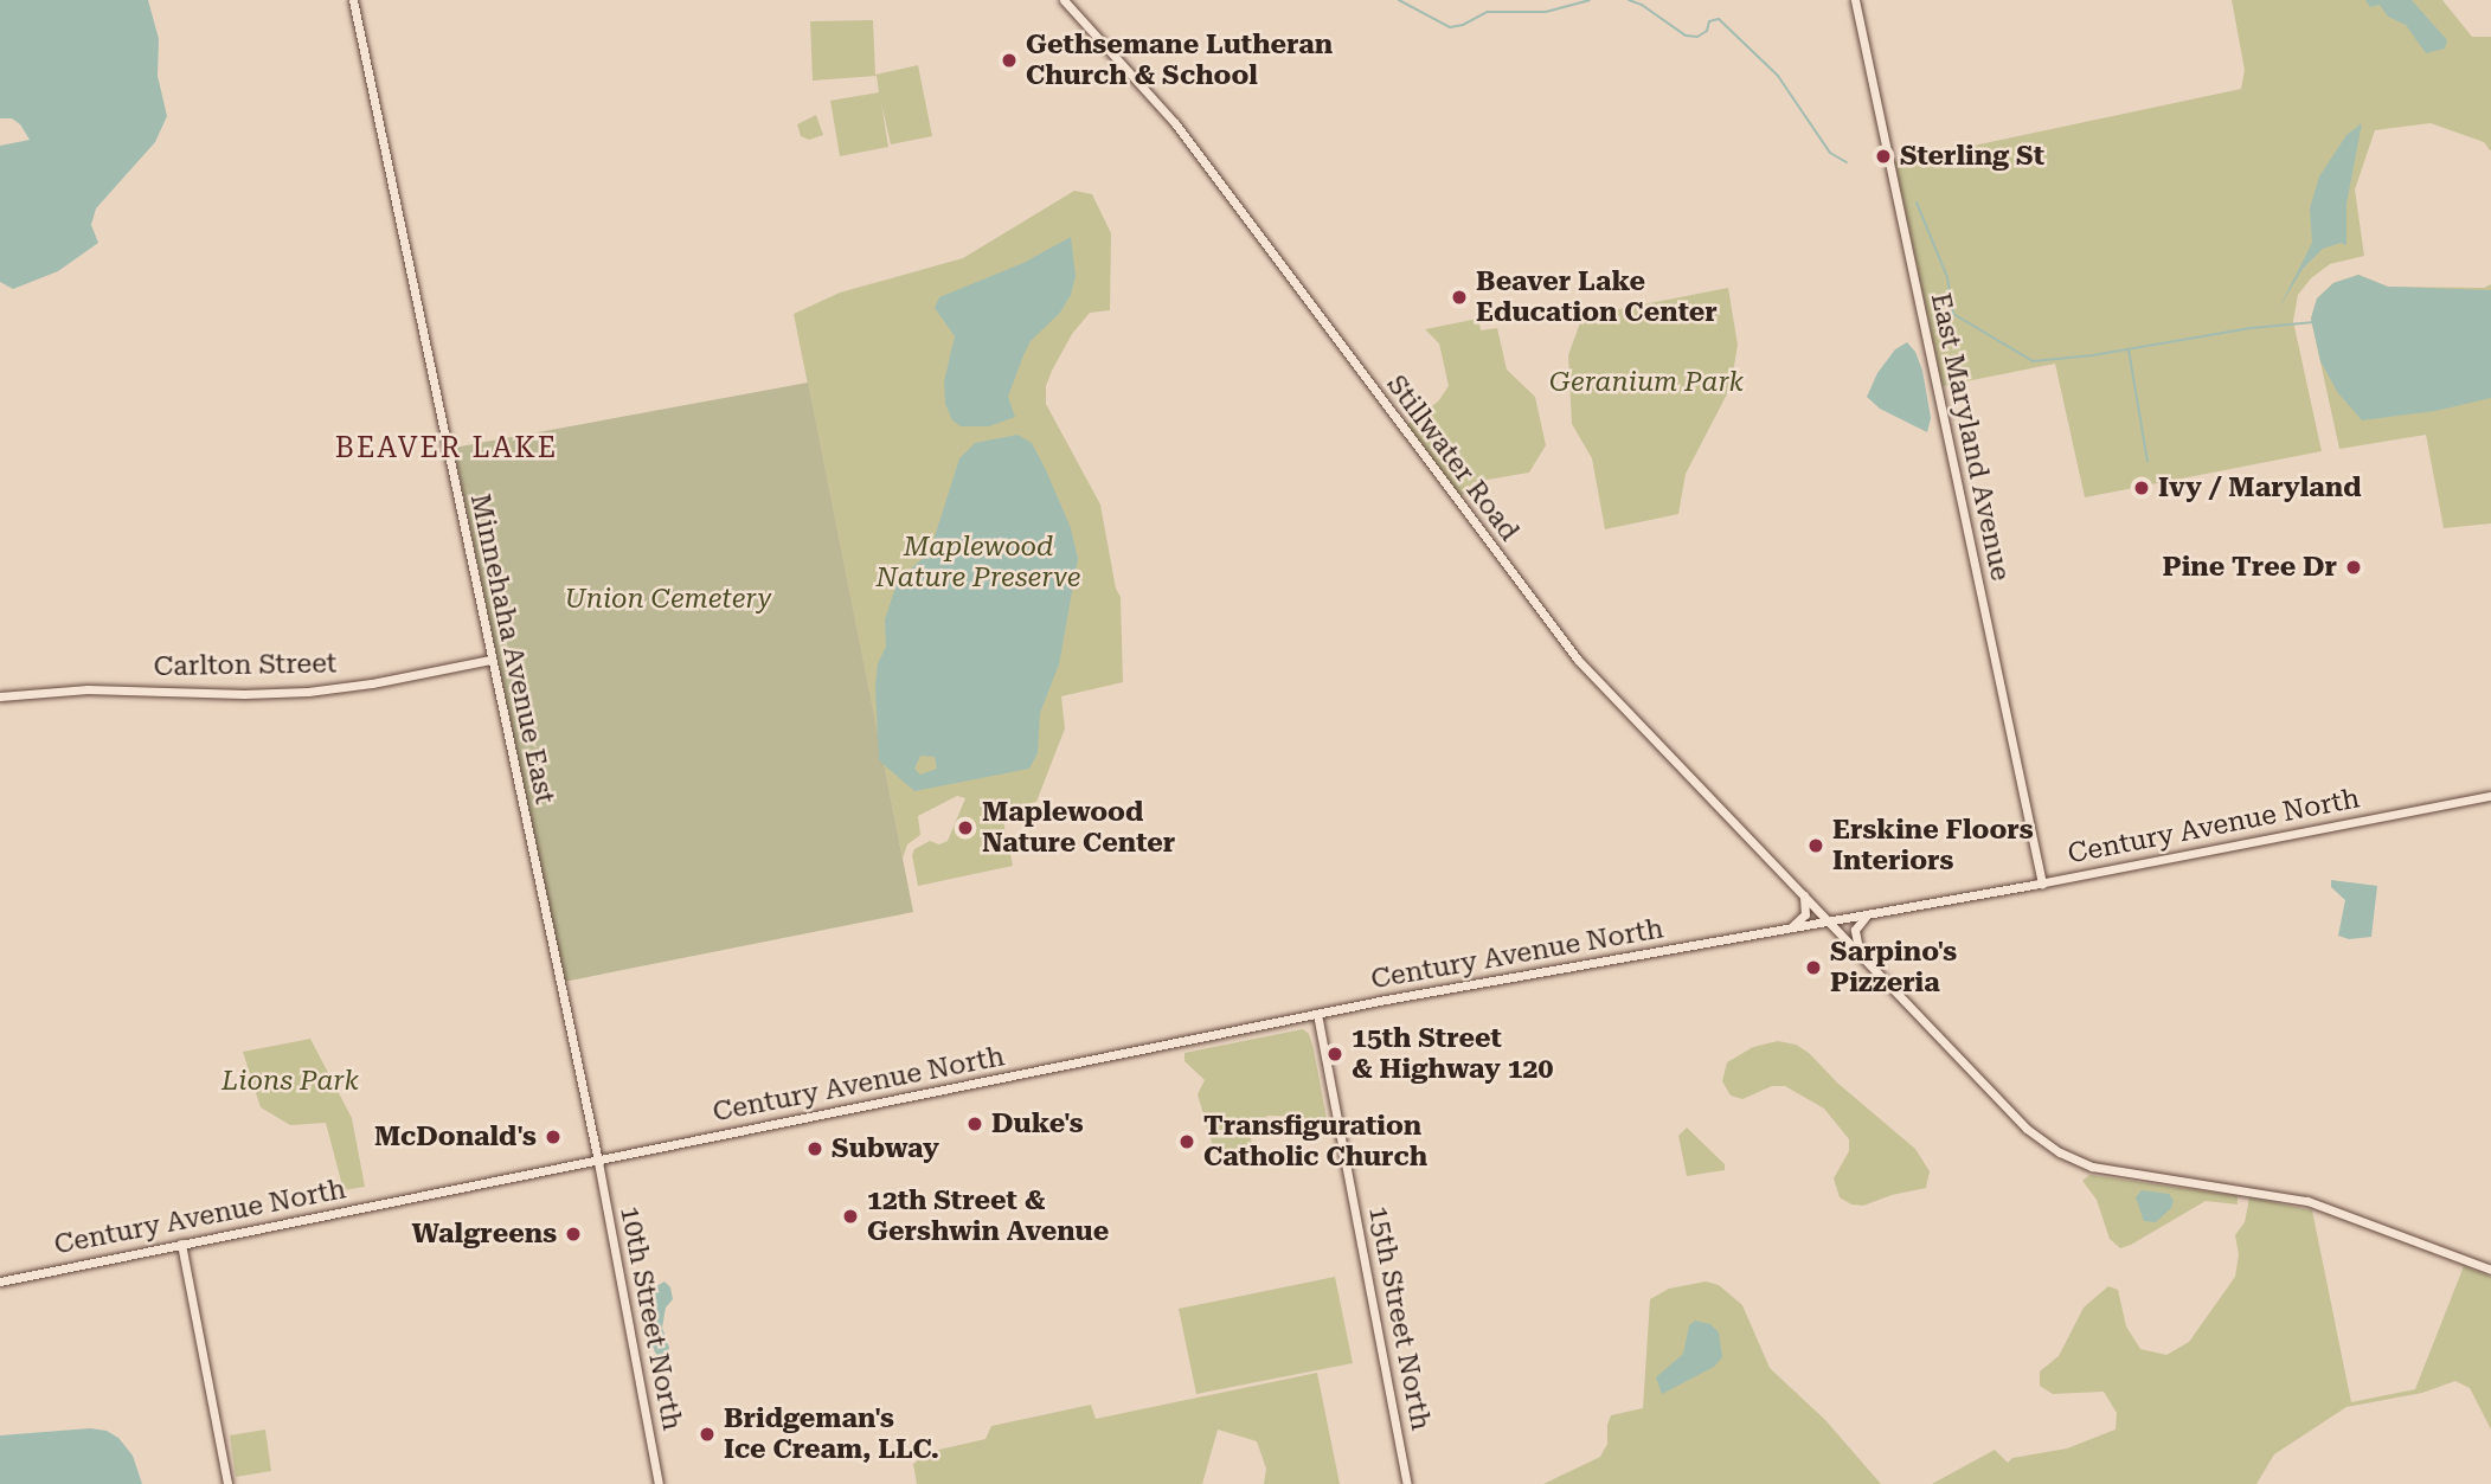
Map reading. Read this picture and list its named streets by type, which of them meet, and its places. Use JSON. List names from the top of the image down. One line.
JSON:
{"streets":{"main road":["East Maryland Avenue","Stillwater Road","Minnehaha Avenue East","Carlton Street","Century Avenue North","10th Street North","15th Street North"]},"crossings":[["East Maryland Avenue","Century Avenue North"],["Stillwater Road","Century Avenue North"],["Minnehaha Avenue East","Carlton Street"],["Minnehaha Avenue East","Century Avenue North"],["Minnehaha Avenue East","10th Street North"],["Century Avenue North","10th Street North"],["Century Avenue North","15th Street North"]],"districts":["BEAVER LAKE"],"parks":["Geranium Park","Maplewood Nature Preserve","Union Cemetery","Lions Park"],"places":["Gethsemane Lutheran Church & School","Sterling St","Beaver Lake Education Center","Ivy / Maryland","Pine Tree Dr","Maplewood Nature Center","Erskine Floors Interiors","Sarpino's Pizzeria","15th Street & Highway 120","Duke's","McDonald's","Transfiguration Catholic Church","Subway","12th Street & Gershwin Avenue","Walgreens","Bridgeman's Ice Cream, LLC."]}
